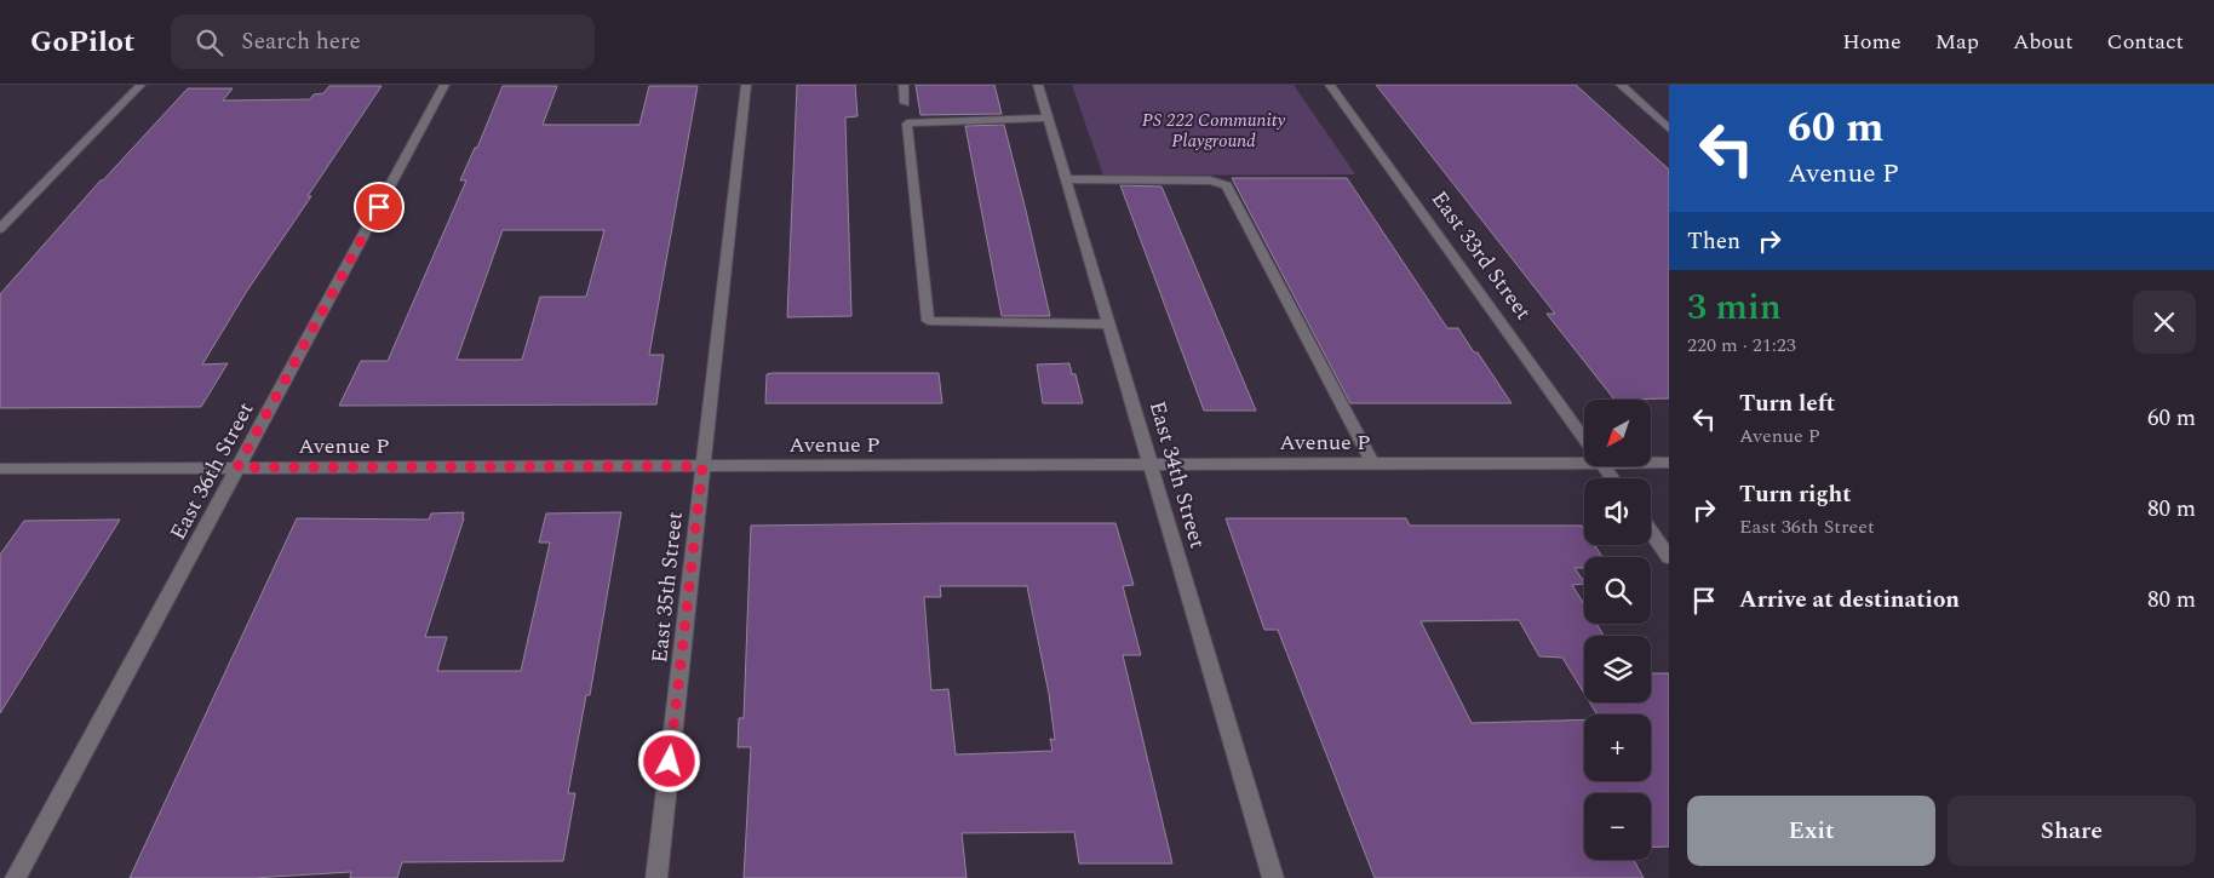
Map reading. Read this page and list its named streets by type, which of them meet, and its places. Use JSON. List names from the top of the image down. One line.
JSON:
{"streets":{"street":["East 33rd Street","Avenue P","East 36th Street","East 34th Street","East 35th Street"]},"crossings":[["Avenue P","East 36th Street"],["Avenue P","East 34th Street"],["Avenue P","East 35th Street"]],"parks":["PS 222 Community Playground"],"north":"bottom left","page":{"header":"GoPilot","search":"Search here","nav":["Home","Map","About","Contact"],"turn":["60 m","Avenue P"],"then":"Then","heading":["3 min","220 m · 21:23"],"list":[{"name":"Turn left","note":"Avenue P","value":"60 m"},{"name":"Turn right","note":"East 36th Street","value":"80 m"},{"name":"Arrive at destination","value":"80 m"}],"map_buttons":["+","−"],"buttons":["Exit","Share"]}}
